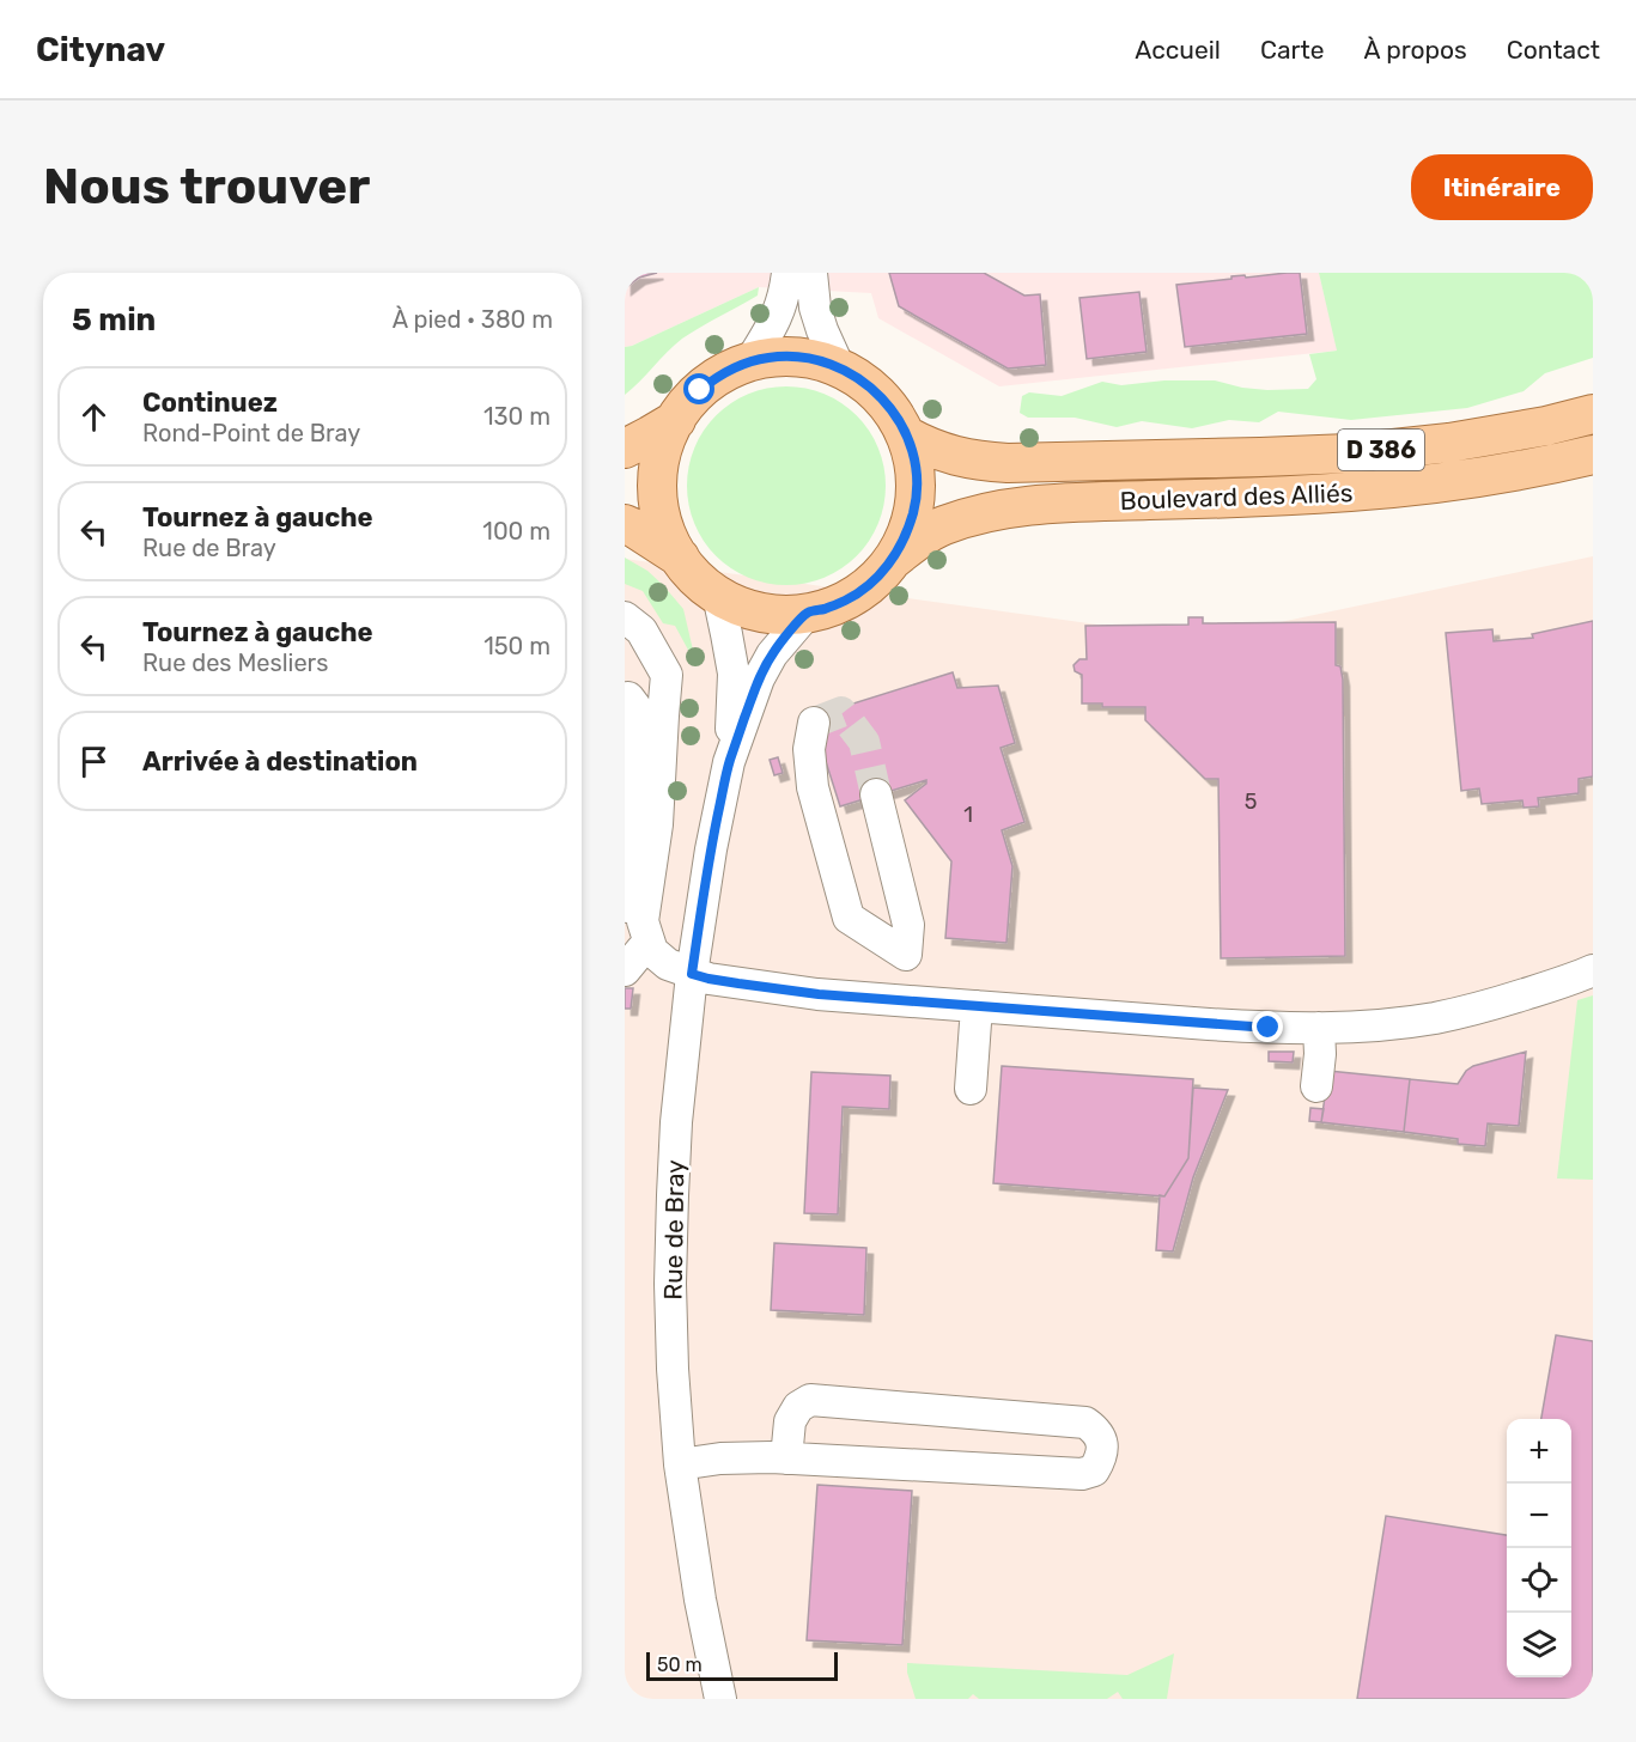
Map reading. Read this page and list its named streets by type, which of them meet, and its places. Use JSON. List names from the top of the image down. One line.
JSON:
{"streets":{"main road":["D 386","Boulevard des Alliés"],"street":["Rue de Bray"]},"house_numbers":["5","1"],"scale_bar":"50 m","page":{"header":"Citynav","nav":["Accueil","Carte","À propos","Contact"],"buttons":"Itinéraire","title":"Nous trouver","heading":["5 min","À pied · 380 m"],"list":[["Continuez","Rond-Point de Bray","130 m"],["Tournez à gauche","Rue de Bray","100 m"],["Tournez à gauche","Rue des Mesliers","150 m"],"Arrivée à destination"],"map_buttons":["+","−"],"scale":"50 m"}}
